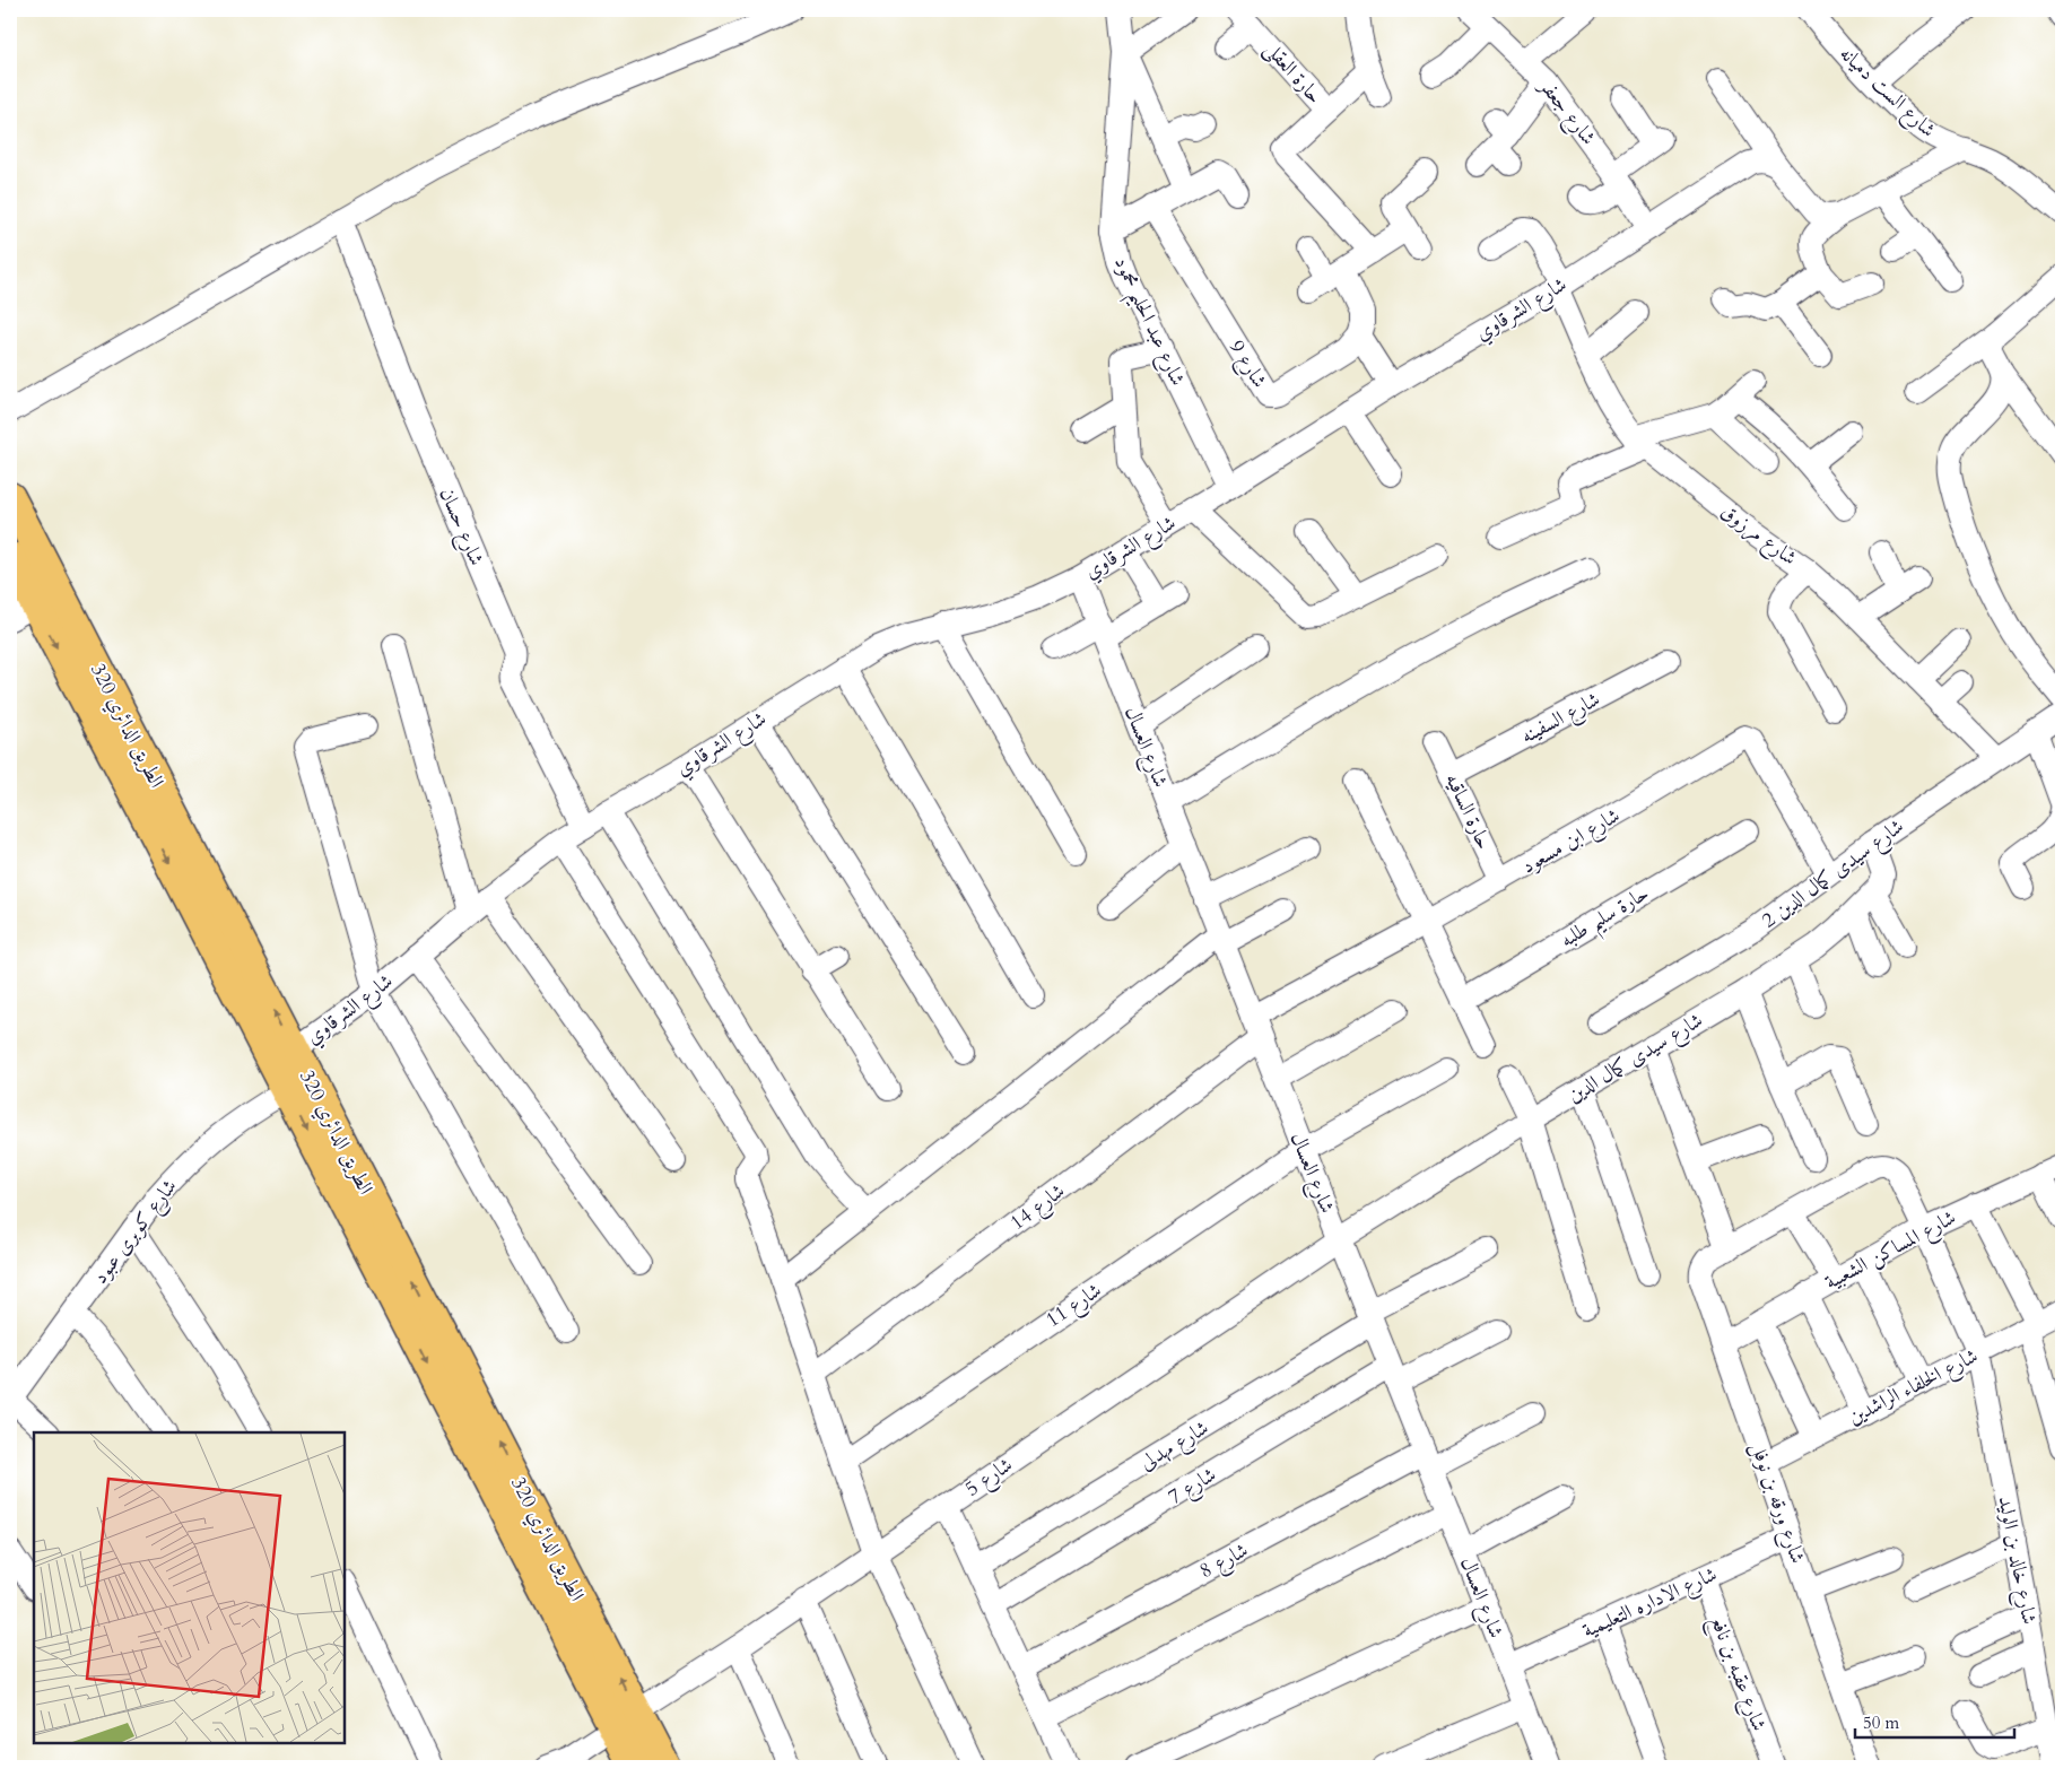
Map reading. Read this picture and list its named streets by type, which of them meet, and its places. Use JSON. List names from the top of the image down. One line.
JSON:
{"streets":{"main road":["الطريق الدائري 320"],"street":["حارة العقلى","شارع الست دميانه","شارع جعفر","شارع الشرقاوي","شارع عبد الحليم محمود","شارع 9","شارع حسان","شارع مرزوق","شارع السفينه","شارع العسال","حارة الساقيه","شارع ابن مسعود","شارع سيدى كمال الدين 2","حارة سليم طلبه","شارع سيدى كمال الدين","شارع 14","شارع كوبرى عبود","شارع المساكن الشعبية","شارع 11","شارع الخلفاء الراشدين","شارع مهدلى","شارع 5","شارع 7","شارع ورقه بن نوفل","شارع 8","شارع خالد بن الوليد","شارع الاداره التعليمية","شارع عقبه بن نافع"]},"crossings":[["شارع جعفر","شارع الشرقاوي"],["شارع الشرقاوي","شارع عبد الحليم محمود"],["شارع الشرقاوي","شارع حسان"],["شارع الشرقاوي","شارع مرزوق"],["شارع الشرقاوي","الطريق الدائري 320"],["شارع الشرقاوي","شارع العسال"],["شارع مرزوق","شارع سيدى كمال الدين 2"],["شارع السفينه","حارة الساقيه"],["الطريق الدائري 320","شارع كوبرى عبود"],["الطريق الدائري 320","شارع 5"],["شارع العسال","شارع ابن مسعود"],["شارع العسال","شارع سيدى كمال الدين"],["شارع العسال","شارع 14"],["شارع العسال","شارع 11"],["شارع العسال","شارع مهدلى"],["شارع العسال","شارع 5"],["شارع العسال","شارع 7"],["شارع العسال","شارع 8"],["شارع العسال","شارع الاداره التعليمية"],["حارة الساقيه","شارع ابن مسعود"],["شارع ابن مسعود","شارع سيدى كمال الدين 2"],["شارع سيدى كمال الدين","شارع 5"],["شارع المساكن الشعبية","شارع ورقه بن نوفل"],["شارع المساكن الشعبية","شارع خالد بن الوليد"],["شارع الخلفاء الراشدين","شارع ورقه بن نوفل"],["شارع الخلفاء الراشدين","شارع خالد بن الوليد"],["شارع ورقه بن نوفل","شارع خالد بن الوليد"],["شارع ورقه بن نوفل","شارع الاداره التعليمية"],["شارع الاداره التعليمية","شارع عقبه بن نافع"]],"scale_bar":"50 m"}
